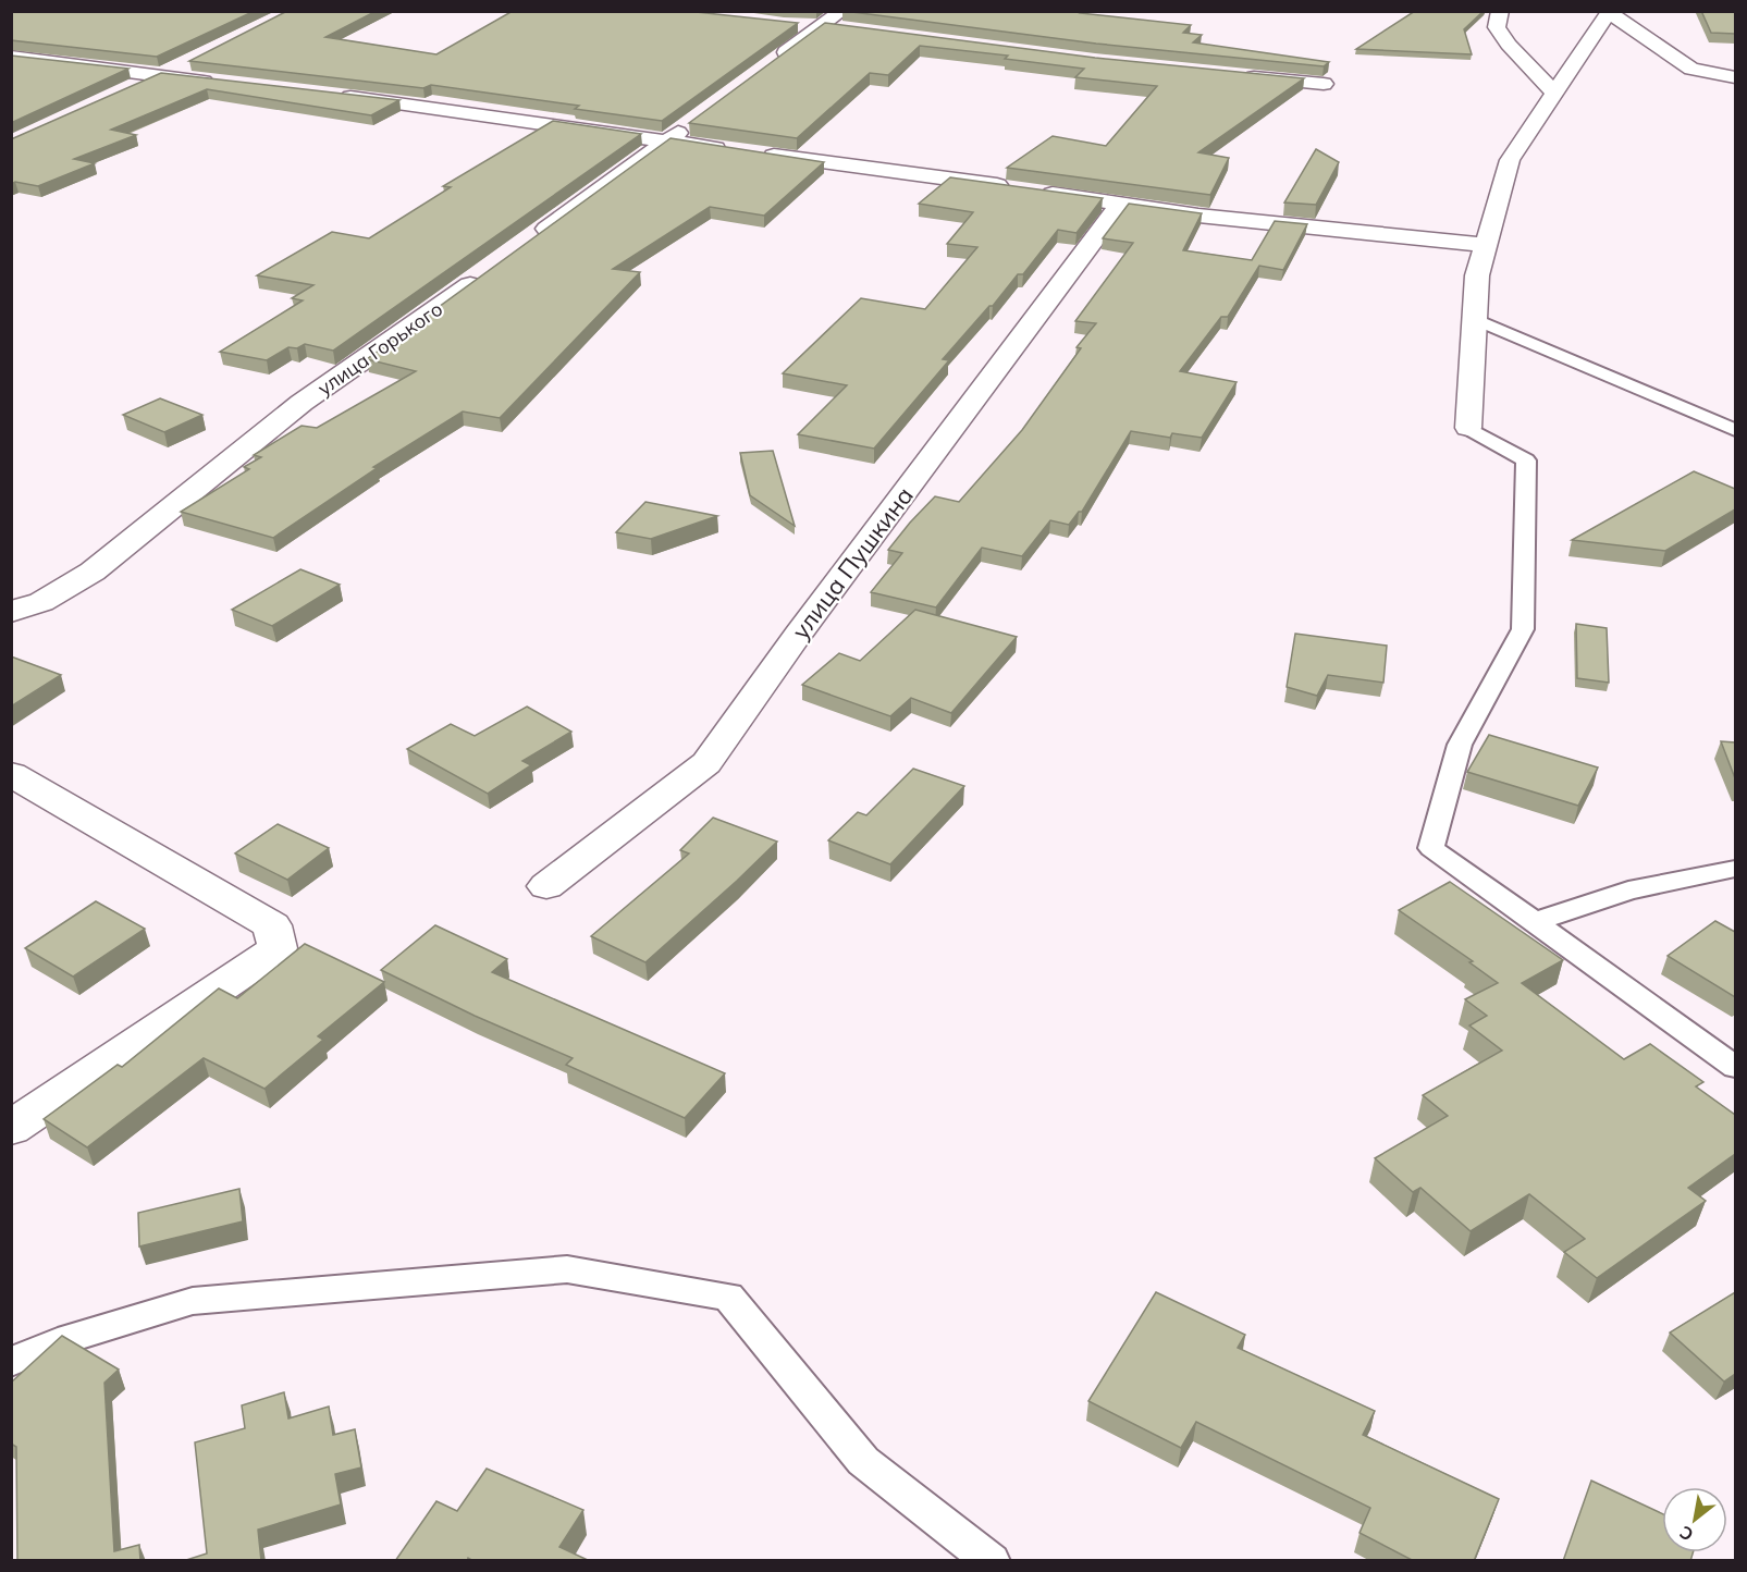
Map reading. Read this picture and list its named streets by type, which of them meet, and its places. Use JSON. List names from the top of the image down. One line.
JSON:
{"streets":{"street":["улица Горького","улица Пушкина"]},"north":"bottom left"}
